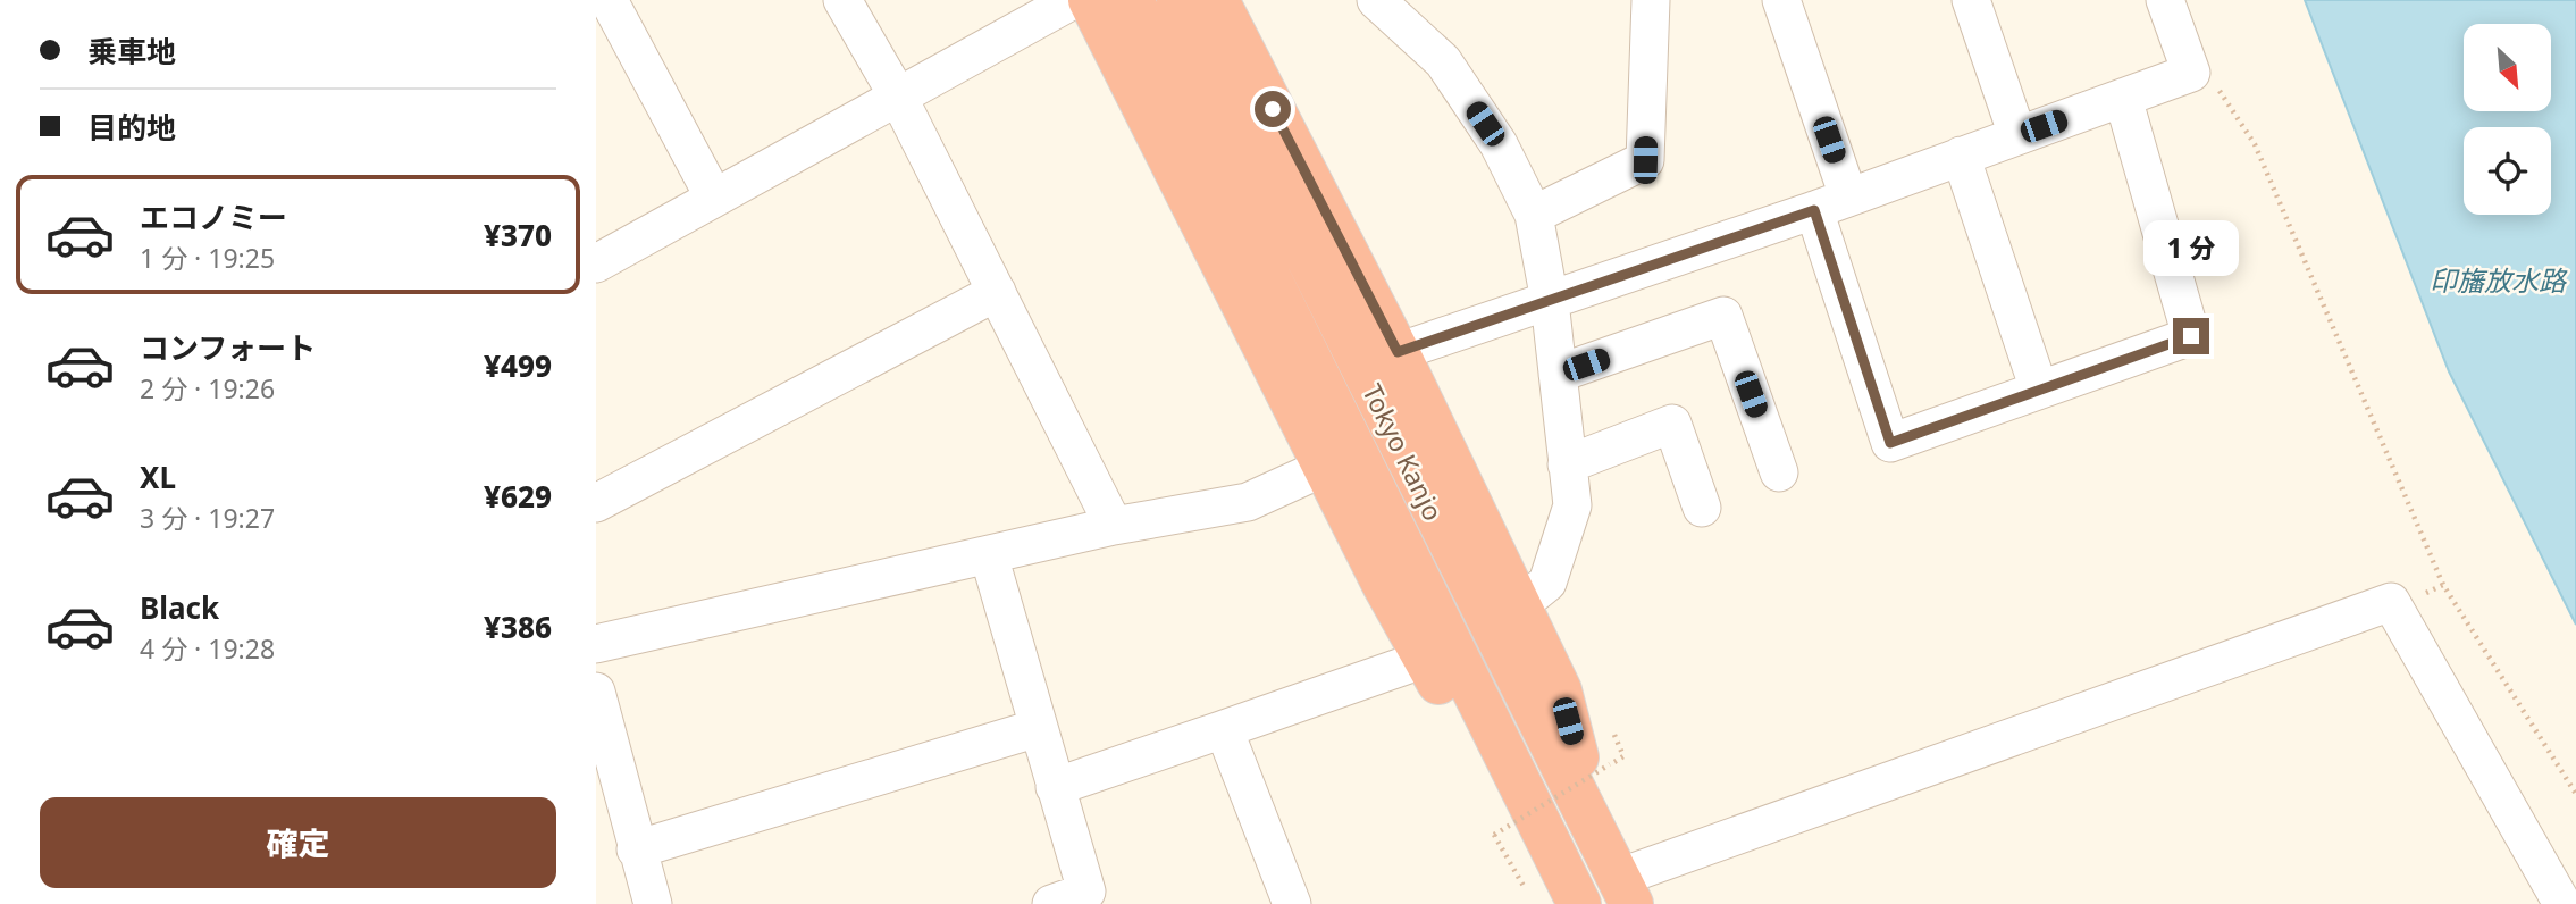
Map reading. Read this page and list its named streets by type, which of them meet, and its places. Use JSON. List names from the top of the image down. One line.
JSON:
{"streets":{"highway":["Tokyo Kanjo"]},"water":["印旛放水路"],"north":"bottom right","page":{"banner":["乗車地","目的地"],"list":[{"name":"エコノミー","note":"1 分 · 19:25","value":"¥370"},{"name":"コンフォート","note":"2 分 · 19:26","value":"¥499"},{"name":"XL","note":"3 分 · 19:27","value":"¥629"},{"name":"Black","note":"4 分 · 19:28","value":"¥386"}],"bubble":"1 分","buttons":"確定"}}
